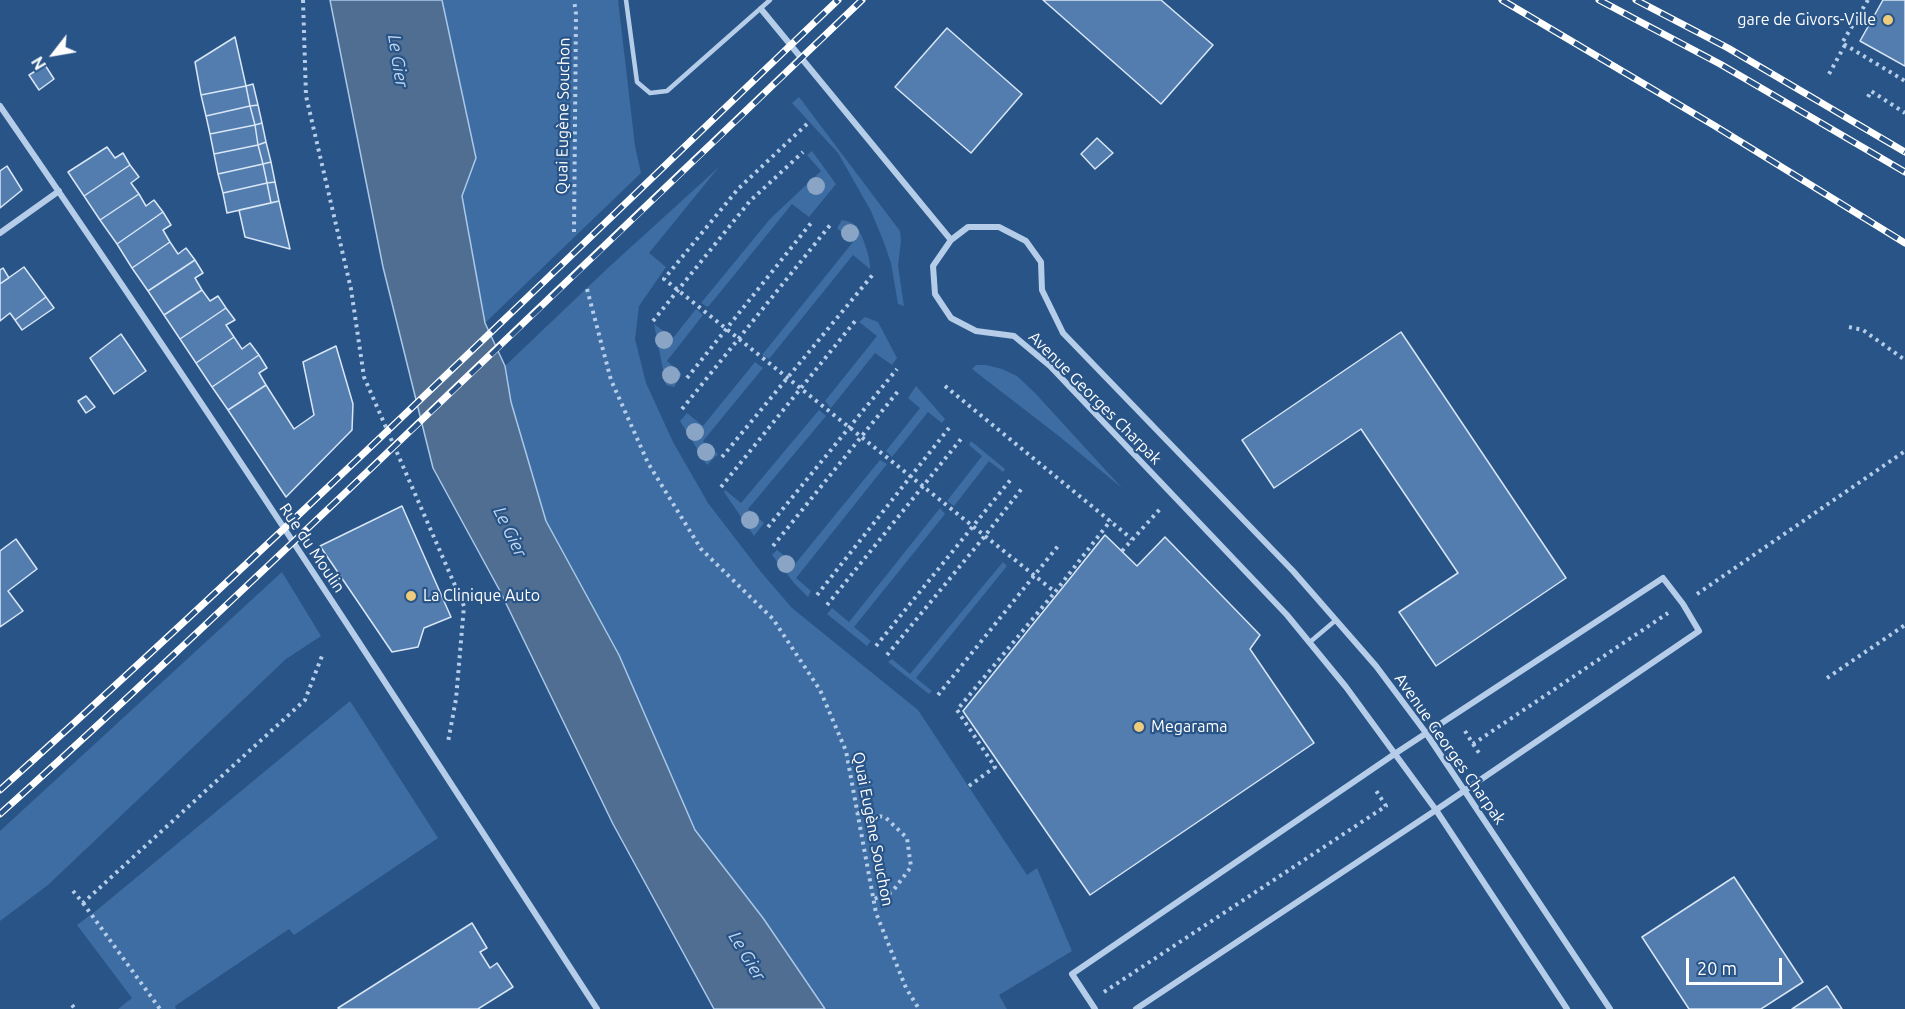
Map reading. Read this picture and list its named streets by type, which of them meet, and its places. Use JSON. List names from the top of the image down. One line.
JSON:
{"streets":{"street":["Avenue Georges Charpak","Rue du Moulin"],"path":["Quai Eugène Souchon"]},"water":["Le Gier"],"places":["gare de Givors-Ville","La Clinique Auto","Megarama"],"scale_bar":"20 m","north":"bottom left"}
